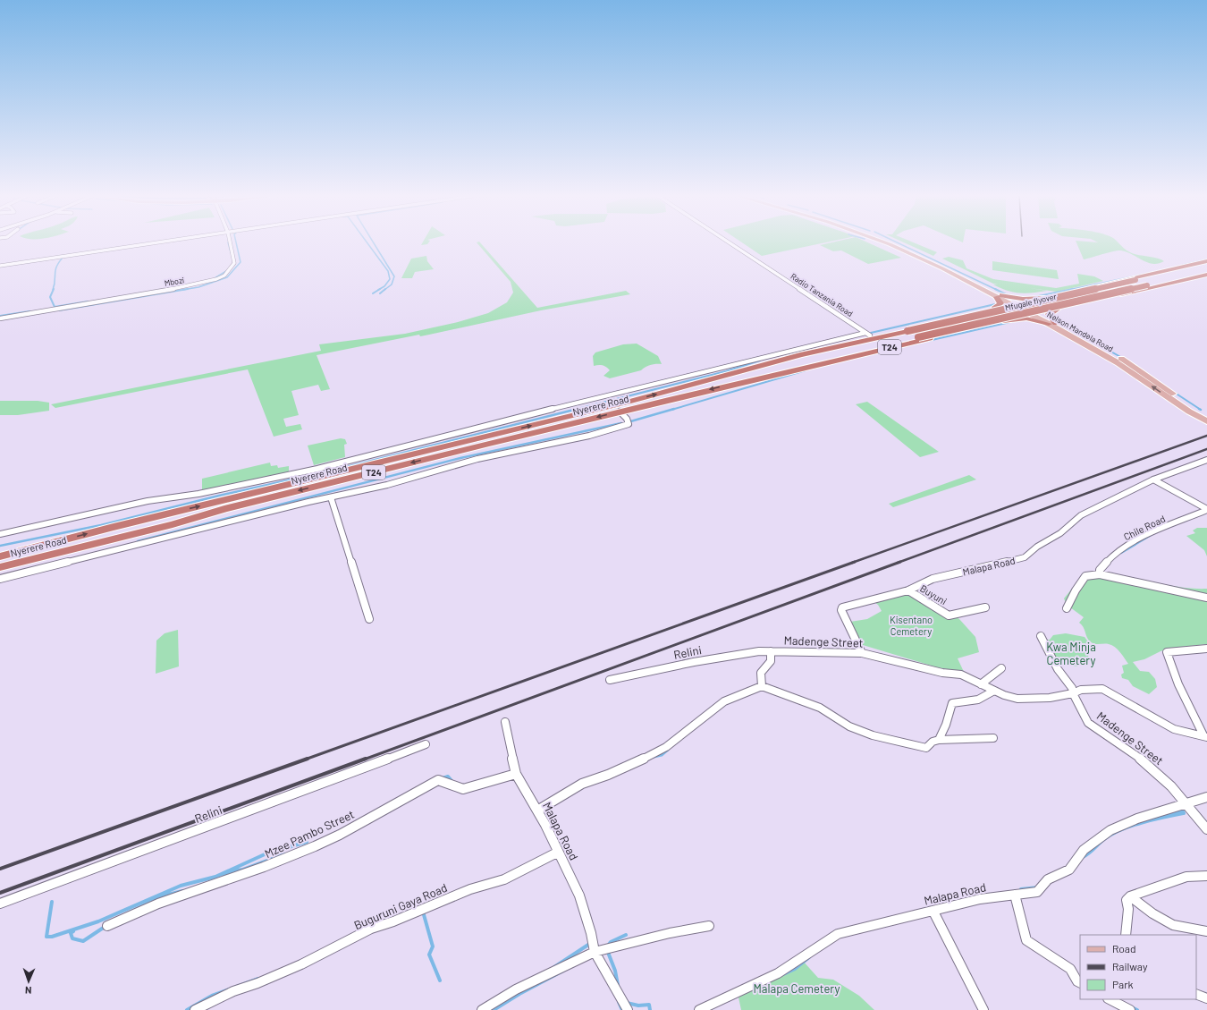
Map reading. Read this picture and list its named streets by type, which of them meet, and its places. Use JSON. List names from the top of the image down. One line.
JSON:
{"streets":{"highway":["Mfugale flyover","T24","Nyerere Road"],"main road":["Nelson Mandela Road"],"street":["Mbozi","Radio Tanzania Road","Chile Road","Malapa Road","Buyuni","Madenge Street","Relini","Mzee Pambo Street","Buguruni Gaya Road"]},"crossings":[["Radio Tanzania Road","T24"],["Mfugale flyover","T24"],["Mfugale flyover","Nyerere Road"],["Nelson Mandela Road","T24"],["T24","Nyerere Road"],["Malapa Road","Buyuni"],["Malapa Road","Madenge Street"],["Malapa Road","Mzee Pambo Street"],["Malapa Road","Buguruni Gaya Road"],["Madenge Street","Relini"]],"parks":["Kisentano Cemetery","Kwa Minja Cemetery","Malapa Cemetery"],"legend":["Road","Railway","Park"],"north":"bottom"}
